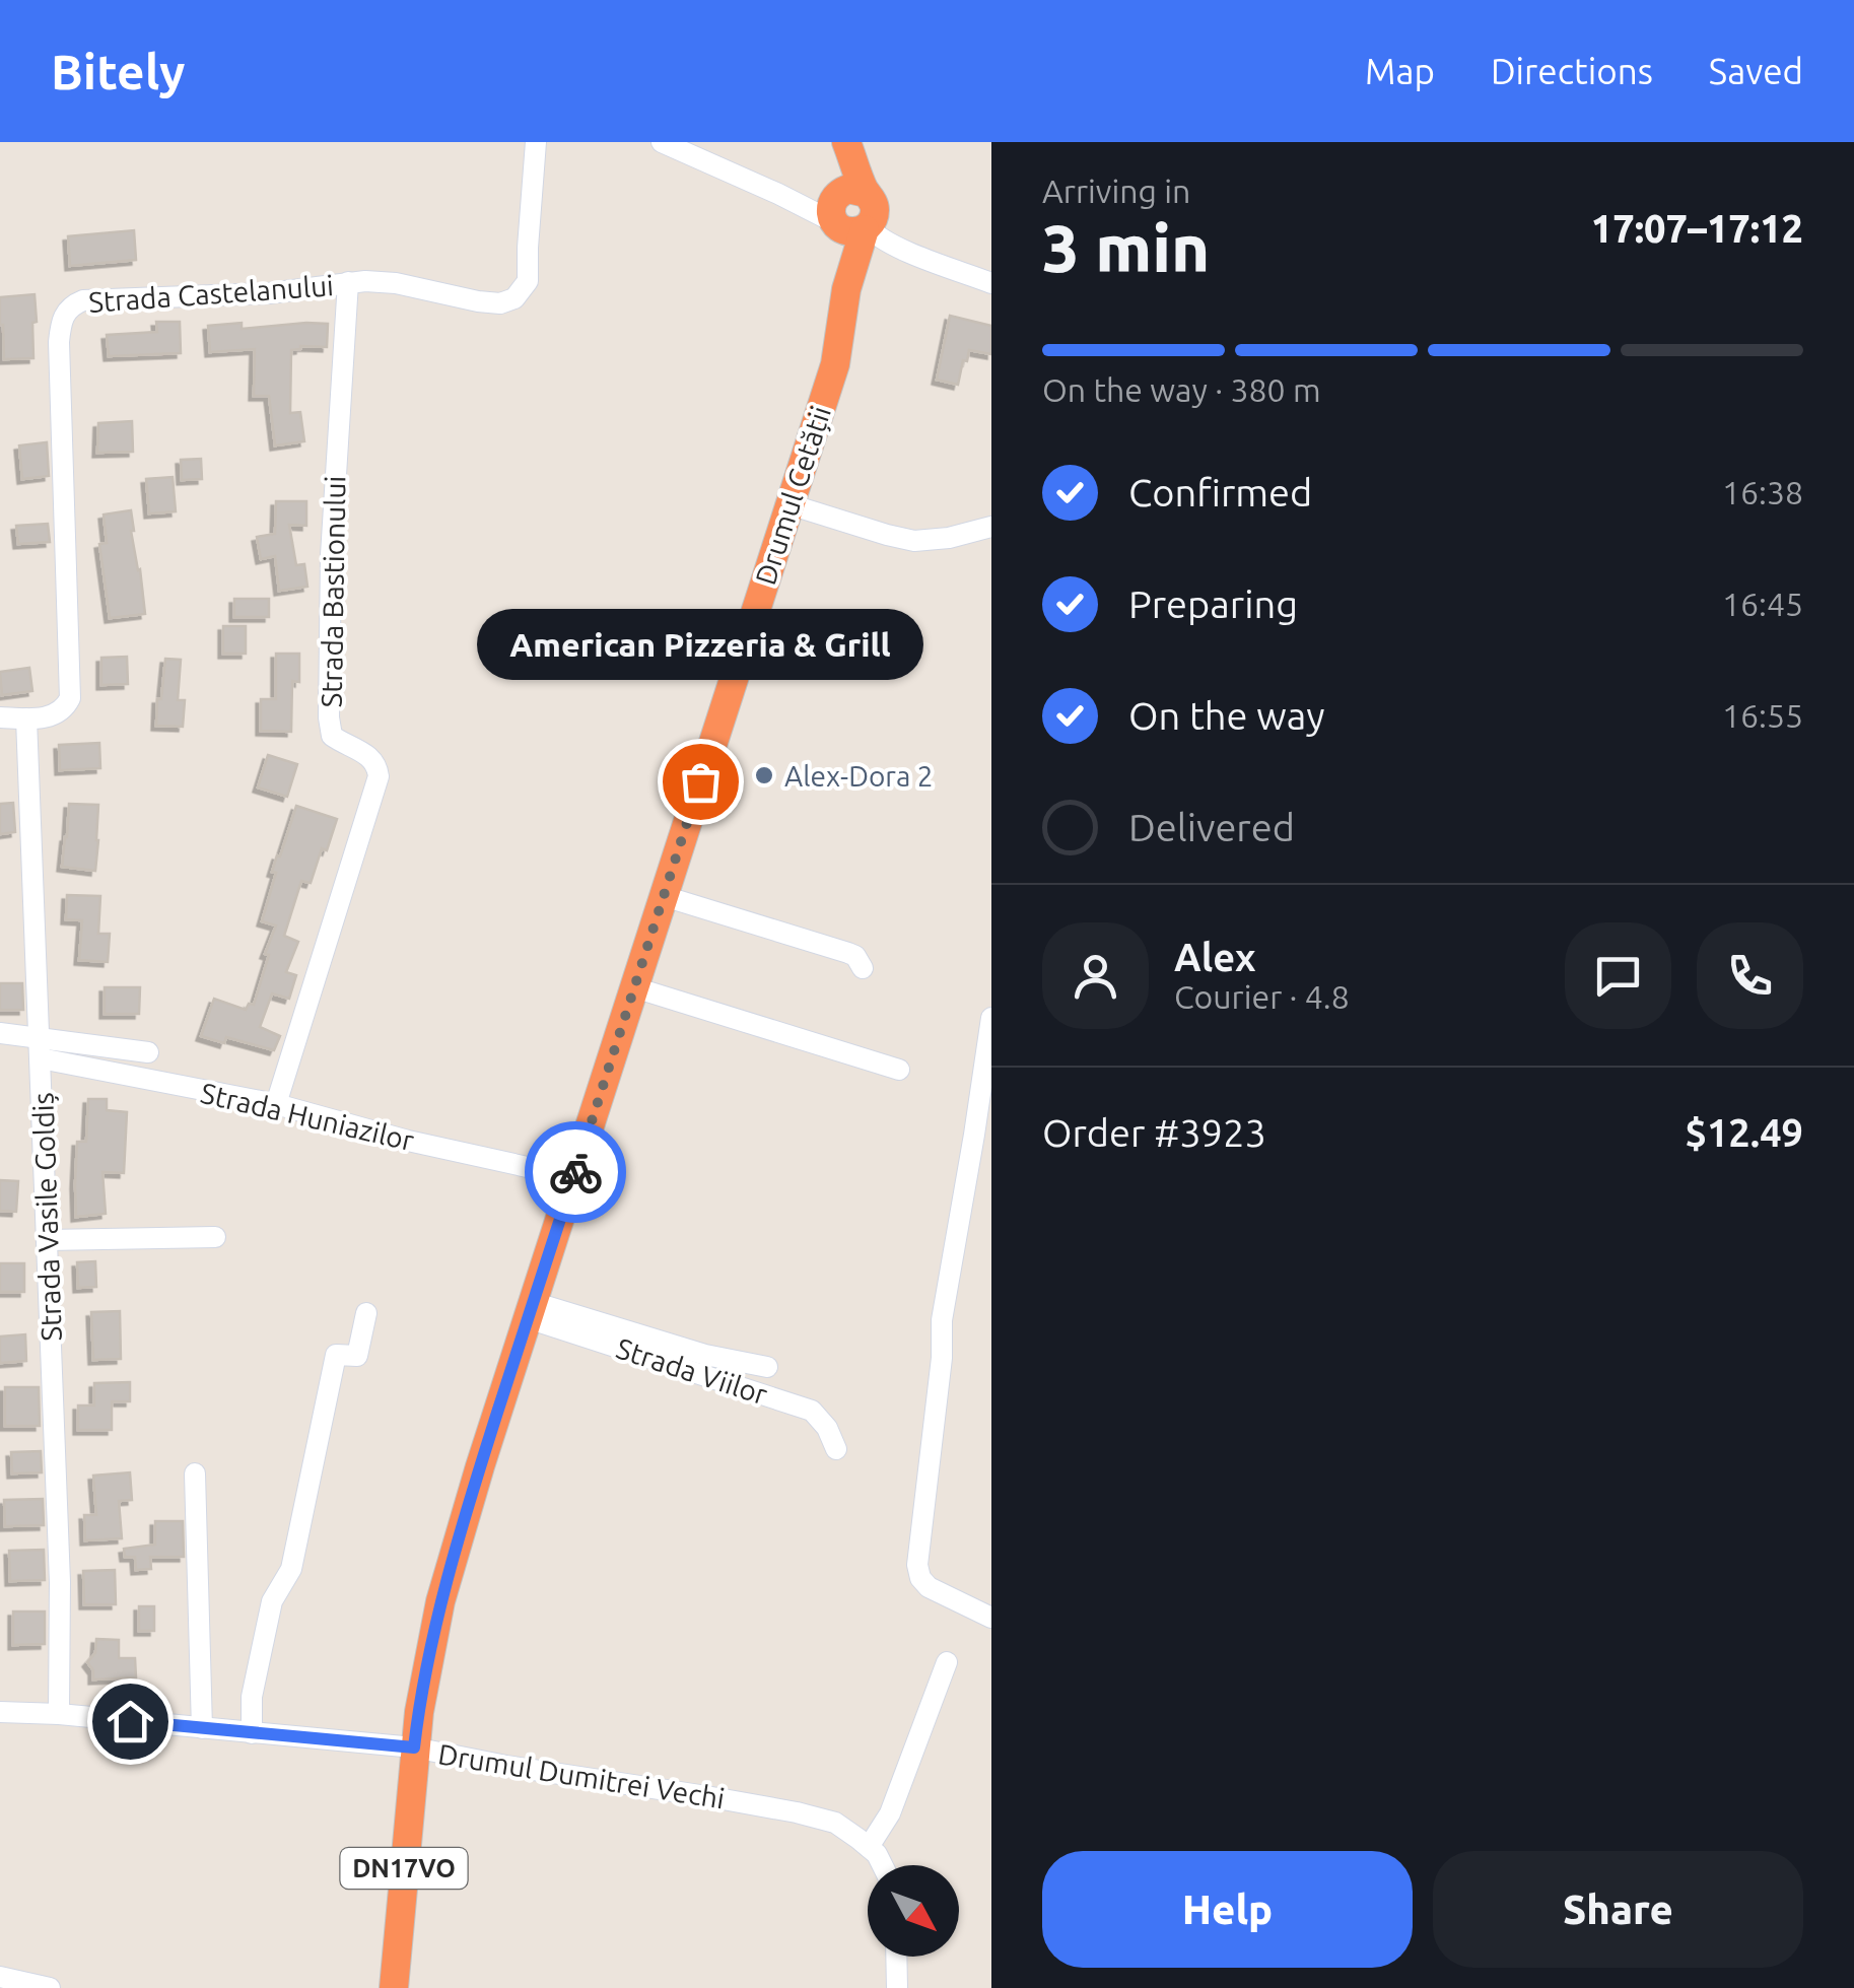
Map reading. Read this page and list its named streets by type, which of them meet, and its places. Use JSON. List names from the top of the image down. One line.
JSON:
{"streets":{"highway":["Drumul Cetății","DN17VO"],"street":["Strada Castelanului","Strada Bastionului","Strada Huniazilor","Strada Vasile Goldiș","Strada Viilor","Drumul Dumitrei Vechi"]},"crossings":[["Strada Castelanului","Strada Bastionului"],["Strada Castelanului","Strada Vasile Goldiș"],["Drumul Cetății","Strada Huniazilor"],["Drumul Cetății","Strada Viilor"],["Drumul Cetății","Drumul Dumitrei Vechi"],["Drumul Cetății","DN17VO"],["Strada Bastionului","Strada Huniazilor"],["Strada Huniazilor","Strada Vasile Goldiș"],["Strada Vasile Goldiș","Drumul Dumitrei Vechi"],["Drumul Dumitrei Vechi","DN17VO"]],"places":["Alex-Dora 2","American Pizzeria & Grill"],"north":"bottom right","page":{"header":"Bitely","nav":["Map","Directions","Saved"],"heading":["3 min","Arriving in","17:07–17:12"],"panel":["Alex","Courier · 4.8","Order #3923","$12.49"],"bar":"On the way · 380 m","list":[["Confirmed","16:38"],["Preparing","16:45"],["On the way","16:55"],"Delivered"],"bubble":"American Pizzeria & Grill","buttons":["Help","Share"]}}
